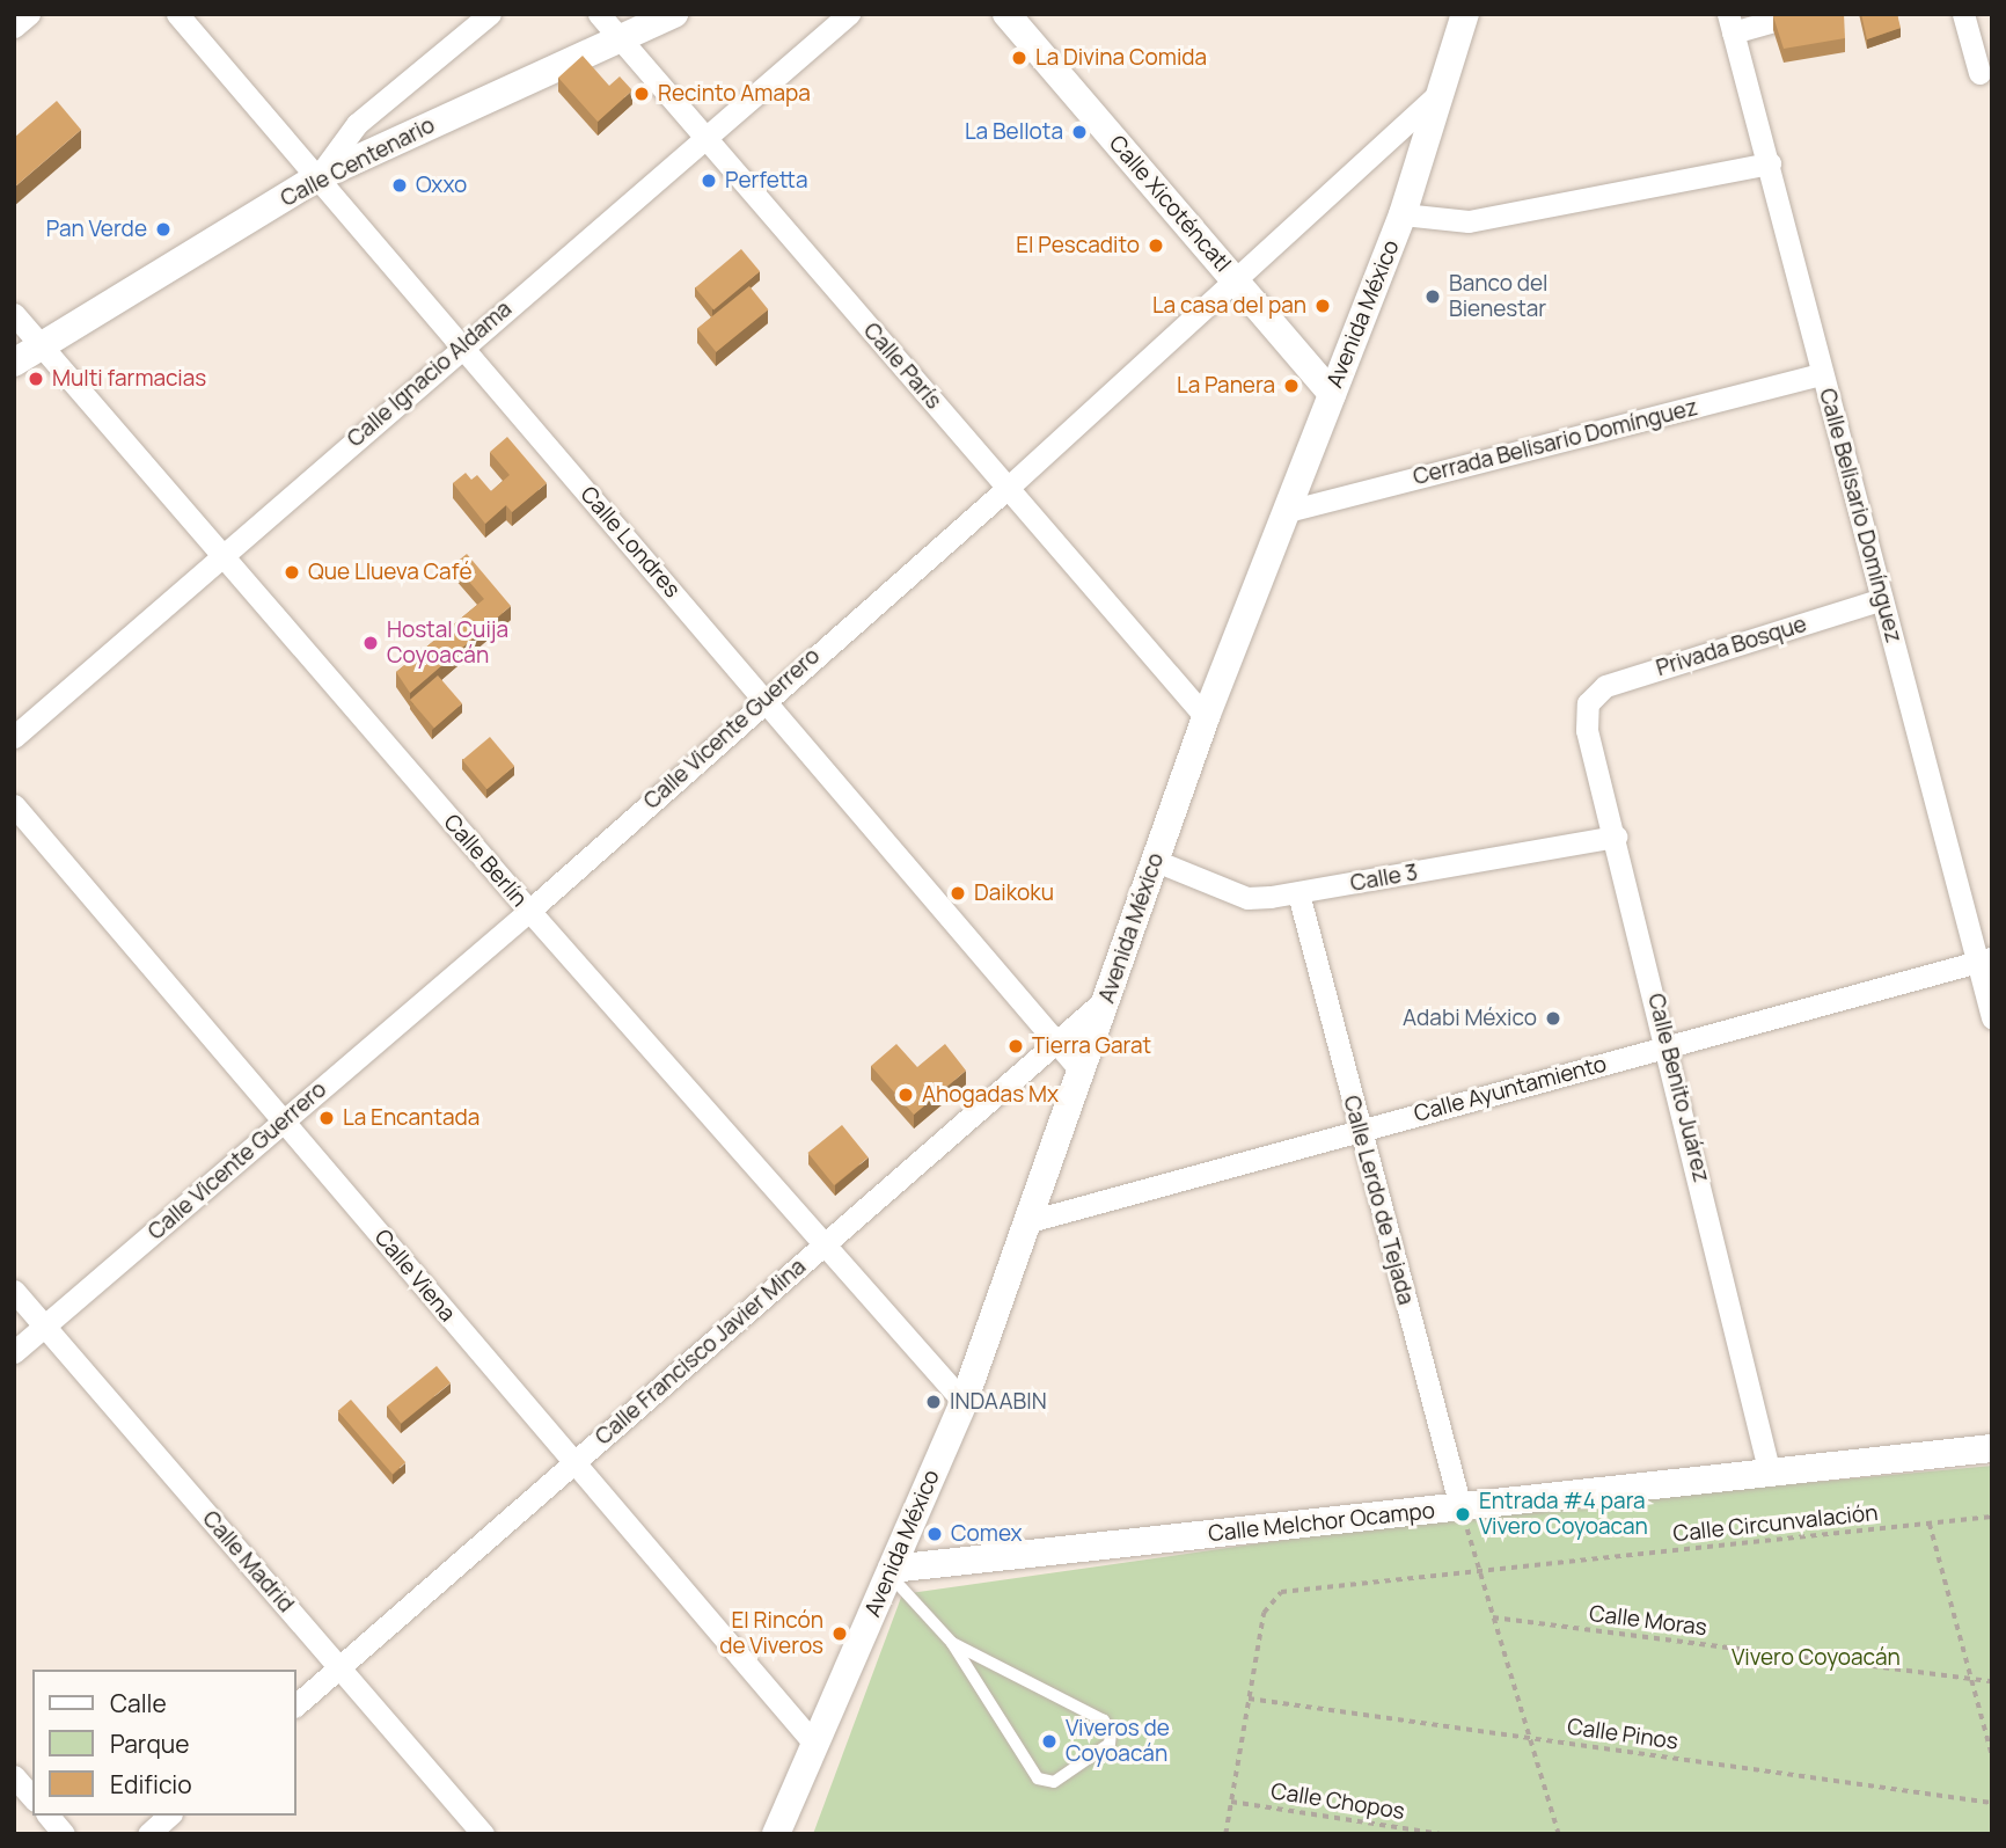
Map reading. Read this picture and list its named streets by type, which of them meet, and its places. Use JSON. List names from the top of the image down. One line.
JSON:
{"streets":{"street":["Calle Centenario","Calle Xicoténcatl","Avenida México","Calle París","Calle Ignacio Aldama","Cerrada Belisario Domínguez","Calle Belisario Domínguez","Calle Londres","Privada Bosque","Calle Vicente Guerrero","Calle Berlín","Calle 3","Calle Benito Juárez","Calle Ayuntamiento","Calle Lerdo de Tejada","Calle Viena","Calle Francisco Javier Mina","Calle Melchor Ocampo","Calle Madrid"],"path":["Calle Circunvalación","Calle Moras","Calle Pinos","Calle Chopos"]},"crossings":[["Calle Centenario","Calle París"],["Calle Centenario","Calle Londres"],["Calle Centenario","Calle Berlín"],["Calle Xicoténcatl","Avenida México"],["Calle Xicoténcatl","Calle Vicente Guerrero"],["Avenida México","Calle París"],["Avenida México","Cerrada Belisario Domínguez"],["Avenida México","Calle Londres"],["Avenida México","Calle Vicente Guerrero"],["Avenida México","Calle Berlín"],["Avenida México","Calle 3"],["Avenida México","Calle Ayuntamiento"],["Avenida México","Calle Viena"],["Avenida México","Calle Francisco Javier Mina"],["Avenida México","Calle Melchor Ocampo"],["Calle París","Calle Ignacio Aldama"],["Calle París","Calle Vicente Guerrero"],["Calle Ignacio Aldama","Calle Londres"],["Calle Ignacio Aldama","Calle Berlín"],["Cerrada Belisario Domínguez","Calle Belisario Domínguez"],["Calle Belisario Domínguez","Privada Bosque"],["Calle Belisario Domínguez","Calle Ayuntamiento"],["Calle Londres","Calle Vicente Guerrero"],["Calle Londres","Calle Francisco Javier Mina"],["Privada Bosque","Calle Benito Juárez"],["Calle Vicente Guerrero","Calle Berlín"],["Calle Vicente Guerrero","Calle Viena"],["Calle Vicente Guerrero","Calle Madrid"],["Calle Berlín","Calle Francisco Javier Mina"],["Calle 3","Calle Benito Juárez"],["Calle 3","Calle Lerdo de Tejada"],["Calle Benito Juárez","Calle Ayuntamiento"],["Calle Benito Juárez","Calle Melchor Ocampo"],["Calle Ayuntamiento","Calle Lerdo de Tejada"],["Calle Lerdo de Tejada","Calle Melchor Ocampo"],["Calle Viena","Calle Francisco Javier Mina"],["Calle Francisco Javier Mina","Calle Madrid"],["Calle Circunvalación","Calle Pinos"],["Calle Circunvalación","Calle Chopos"]],"parks":["Vivero Coyoacán"],"places":["La Divina Comida","Recinto Amapa","La Bellota","Perfetta","Oxxo","Pan Verde","El Pescadito","Banco del Bienestar","La casa del pan","Multi farmacias","La Panera","Que Llueva Café","Hostal Cuija Coyoacán","Daikoku","Adabi México","Tierra Garat","Ahogadas Mx","La Encantada","INDAABIN","Entrada #4 para Vivero Coyoacan","Comex","El Rincón de Viveros","Viveros de Coyoacán"],"legend":["Calle","Parque","Edificio"]}
